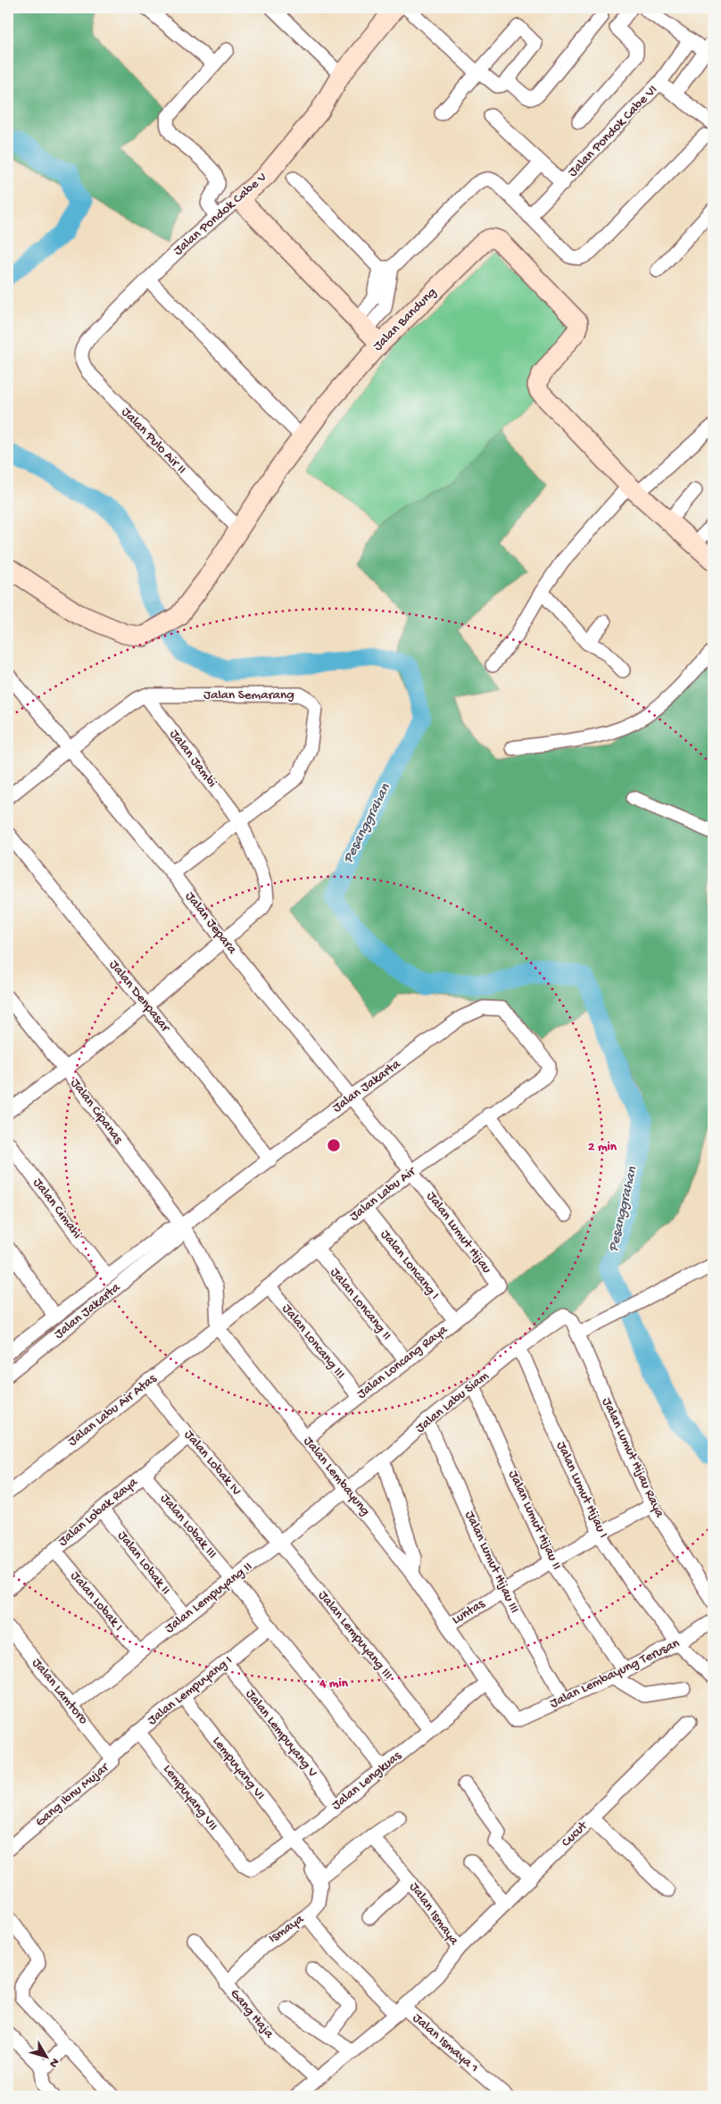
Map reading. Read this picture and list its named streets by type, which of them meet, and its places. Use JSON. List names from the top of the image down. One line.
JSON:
{"streets":{"street":["Jalan Pondok Cabe VI","Jalan Pondok Cabe V","Jalan Bandung","Jalan Pulo Air II","Jalan Semarang","Jalan Jambi","Jalan Jepara","Jalan Denpasar","Jalan Jakarta","Jalan Cipanas","Jalan Labu Air","Jalan Cimahi","Jalan Lumut Hijau","Jalan Loncang I","Jalan Loncang II","Jalan Loncang III","Jalan Loncang Raya","Jalan Labu Siam","Jalan Labu Air Atas","Jalan Lumut Hijau Raya","Jalan Lobak IV","Jalan Lembayung","Jalan Lumut Hijau I","Jalan Lobak Raya","Jalan Lumut Hijau II","Jalan Lobak III","Jalan Lumut Hijau III","Jalan Lobak II","Jalan Lempuyang II","Jalan Lobak I","Luntas","Jalan Lempuyang III","Jalan Lembayung Terusan","Jalan Lempuyang I","Jalan Lamtoro","Jalan Lempuyang V","Lempuyang VI","Jalan Lengkuas","Gang Ibnu Mujar","Lempuyang VII","Cucut","Jalan Ismaya","Ismaya","Gang Haja","Jalan Ismaya 1"]},"crossings":[["Jalan Pondok Cabe V","Jalan Pulo Air II"],["Jalan Bandung","Jalan Pulo Air II"],["Jalan Semarang","Jalan Jambi"],["Jalan Semarang","Jalan Jepara"],["Jalan Jambi","Jalan Jepara"],["Jalan Jepara","Jalan Jakarta"],["Jalan Jepara","Jalan Lumut Hijau"],["Jalan Denpasar","Jalan Jakarta"],["Jalan Jakarta","Jalan Cipanas"],["Jalan Jakarta","Jalan Labu Air"],["Jalan Jakarta","Jalan Cimahi"],["Jalan Jakarta","Jalan Lumut Hijau"],["Jalan Labu Air","Jalan Lumut Hijau"],["Jalan Labu Air","Jalan Loncang I"],["Jalan Labu Air","Jalan Loncang II"],["Jalan Labu Air","Jalan Loncang III"],["Jalan Labu Air","Jalan Labu Air Atas"],["Jalan Labu Air","Jalan Lembayung"],["Jalan Lumut Hijau","Jalan Loncang Raya"],["Jalan Loncang I","Jalan Loncang Raya"],["Jalan Loncang II","Jalan Loncang Raya"],["Jalan Loncang III","Jalan Loncang Raya"],["Jalan Loncang Raya","Jalan Lembayung"],["Jalan Labu Siam","Jalan Lumut Hijau Raya"],["Jalan Labu Siam","Jalan Lembayung"],["Jalan Labu Siam","Jalan Lumut Hijau I"],["Jalan Labu Siam","Jalan Lumut Hijau II"],["Jalan Labu Siam","Jalan Lumut Hijau III"],["Jalan Labu Siam","Jalan Lempuyang II"],["Jalan Labu Air Atas","Jalan Lobak IV"],["Jalan Labu Air Atas","Jalan Lembayung"],["Jalan Lumut Hijau Raya","Luntas"],["Jalan Lobak IV","Jalan Lobak Raya"],["Jalan Lobak IV","Jalan Lempuyang II"],["Jalan Lobak IV","Jalan Lempuyang III"],["Jalan Lembayung","Jalan Lempuyang II"],["Jalan Lembayung","Luntas"],["Jalan Lembayung","Jalan Lembayung Terusan"],["Jalan Lembayung","Jalan Lengkuas"],["Jalan Lumut Hijau I","Luntas"],["Jalan Lumut Hijau I","Jalan Lembayung Terusan"],["Jalan Lobak Raya","Jalan Lobak III"],["Jalan Lobak Raya","Jalan Lobak II"],["Jalan Lobak Raya","Jalan Lobak I"],["Jalan Lumut Hijau II","Luntas"],["Jalan Lumut Hijau II","Jalan Lembayung Terusan"],["Jalan Lobak III","Jalan Lempuyang II"],["Jalan Lobak III","Jalan Lempuyang I"],["Jalan Lobak III","Jalan Lengkuas"],["Jalan Lumut Hijau III","Luntas"],["Jalan Lumut Hijau III","Jalan Lembayung Terusan"],["Jalan Lobak II","Jalan Lempuyang II"],["Jalan Lempuyang II","Jalan Lobak I"],["Jalan Lempuyang II","Jalan Lempuyang III"],["Jalan Lempuyang II","Jalan Lamtoro"],["Jalan Lempuyang III","Jalan Lengkuas"],["Jalan Lempuyang I","Jalan Lamtoro"],["Jalan Lempuyang I","Jalan Lempuyang V"],["Jalan Lempuyang I","Lempuyang VI"],["Jalan Lempuyang I","Gang Ibnu Mujar"],["Jalan Lempuyang I","Lempuyang VII"],["Jalan Lamtoro","Gang Ibnu Mujar"],["Jalan Lempuyang V","Jalan Lengkuas"],["Lempuyang VI","Jalan Lengkuas"],["Jalan Lengkuas","Lempuyang VII"],["Cucut","Jalan Ismaya"],["Jalan Ismaya","Gang Haja"],["Jalan Ismaya","Jalan Ismaya 1"],["Ismaya","Gang Haja"],["Ismaya","Jalan Ismaya 1"]],"water":["Pesanggrahan"],"north":"bottom right","rings":["2 min","4 min"]}
